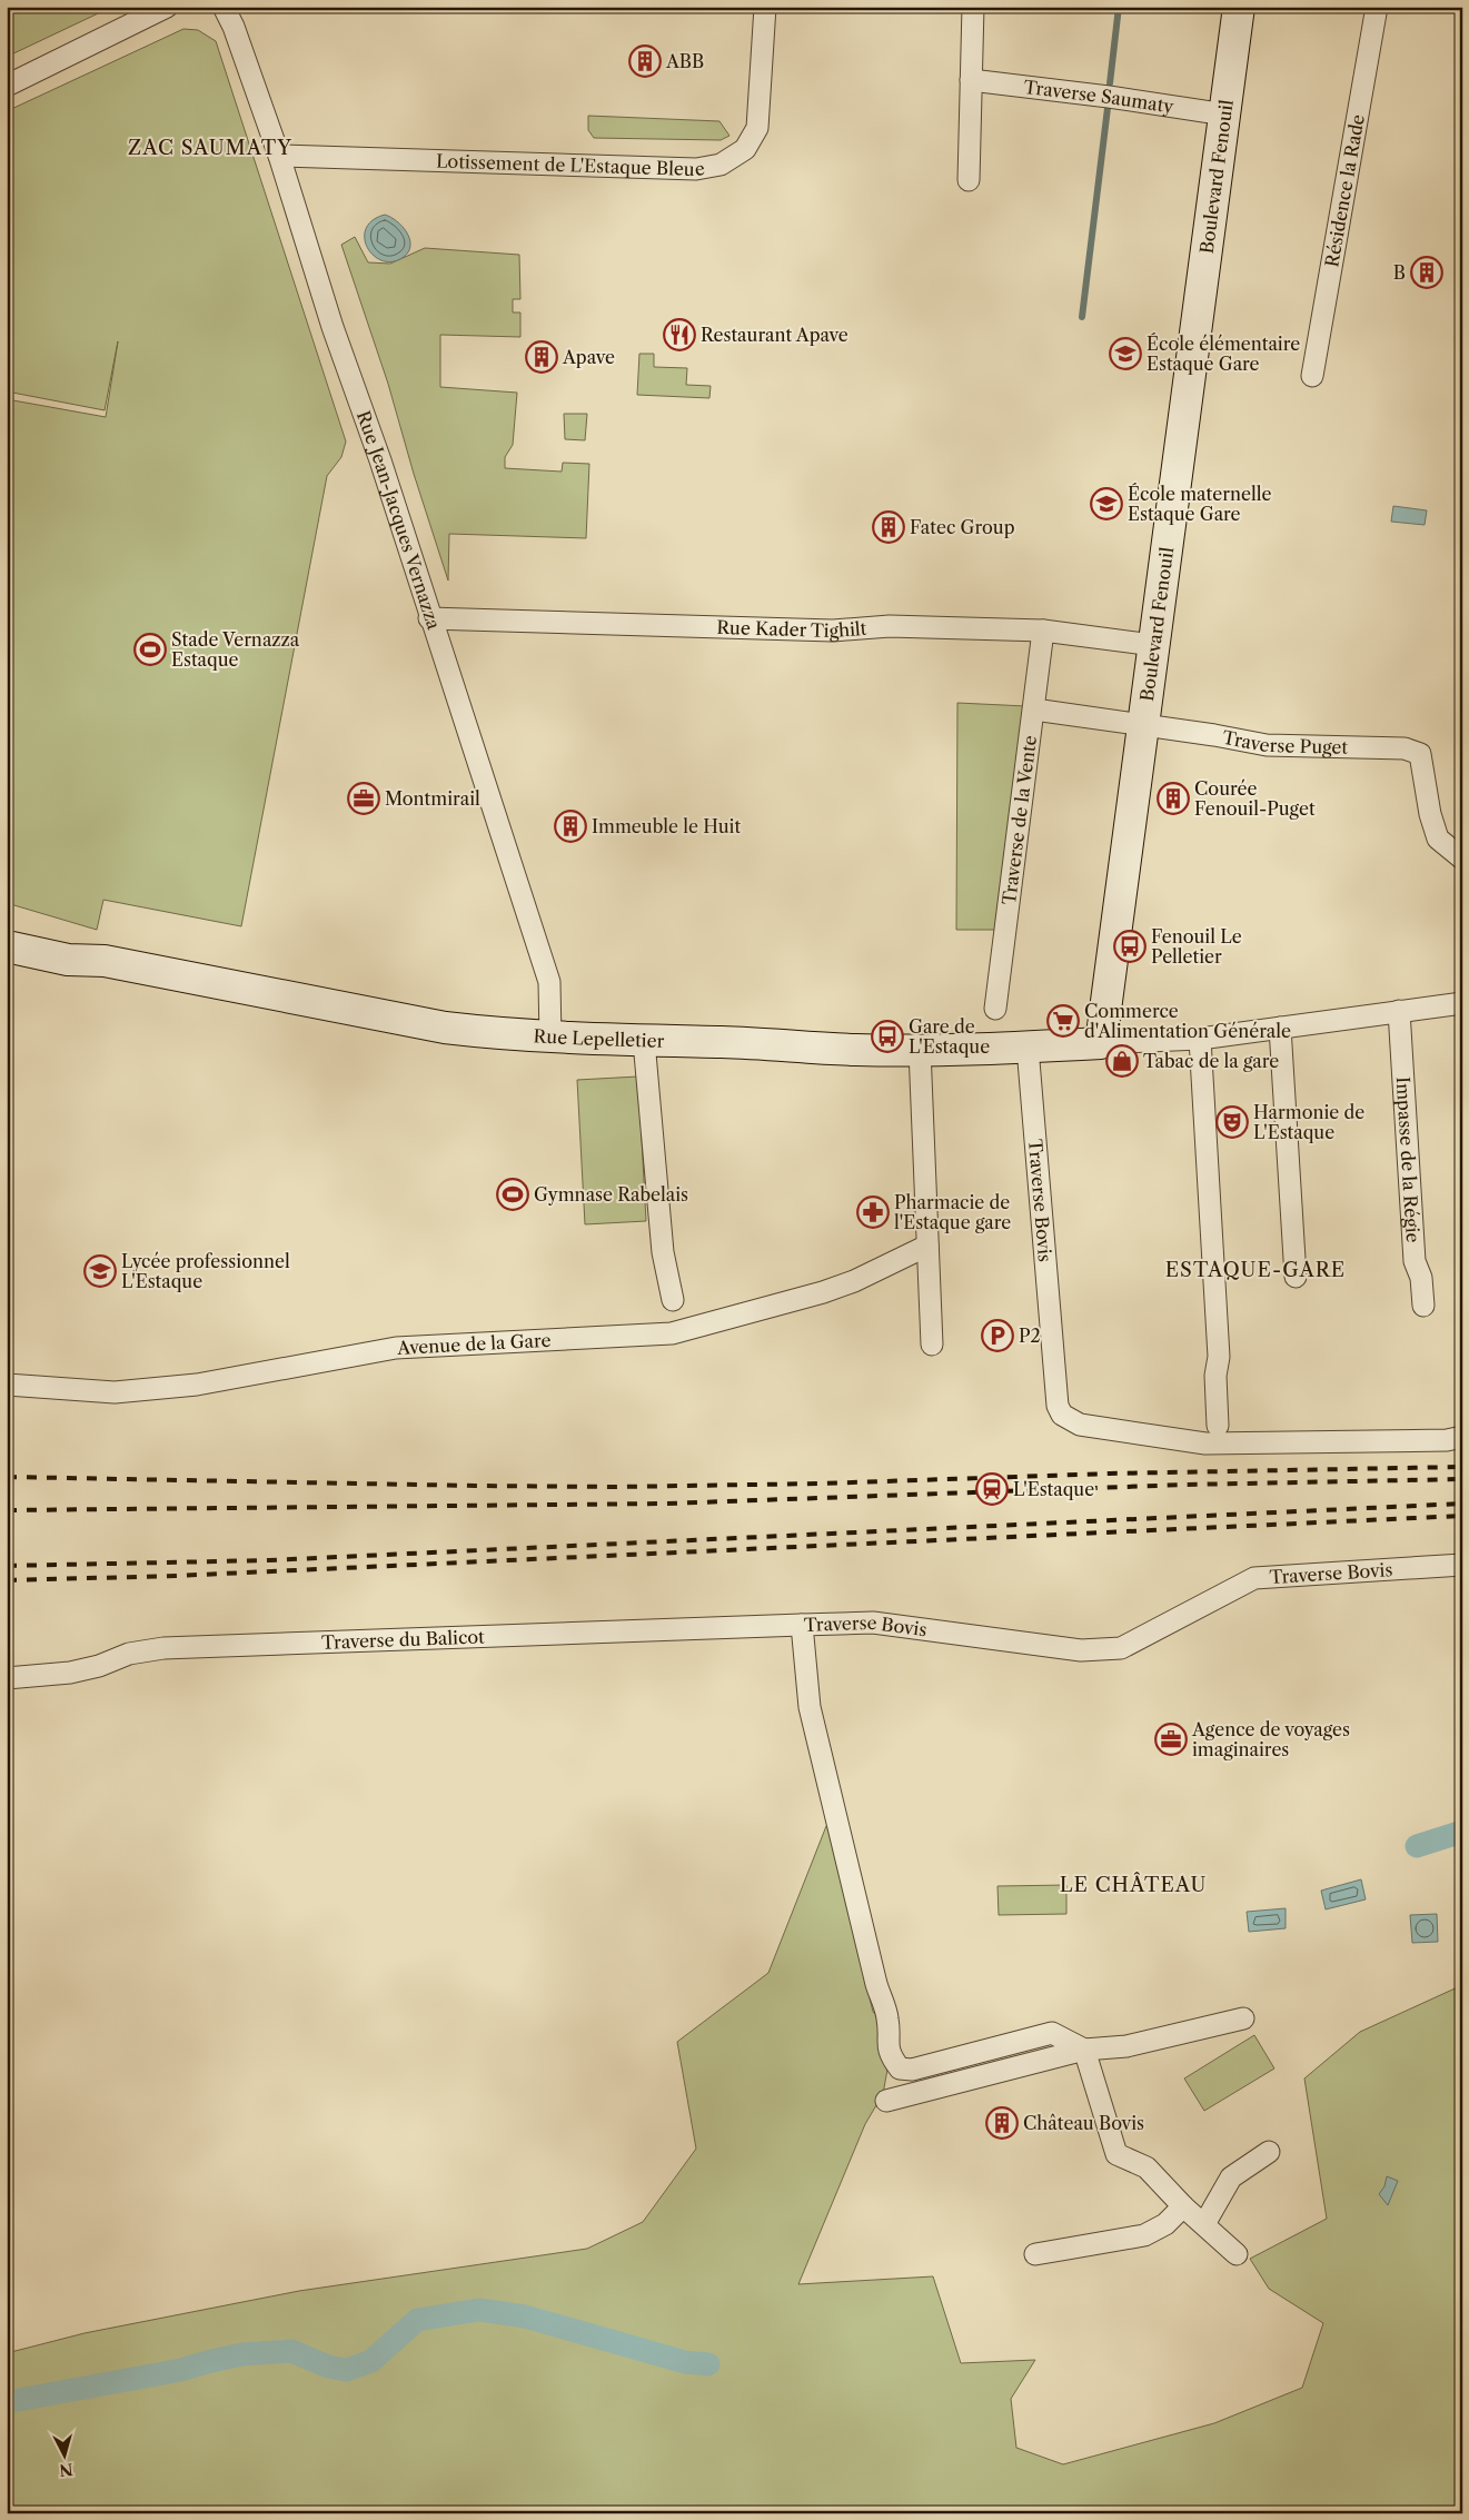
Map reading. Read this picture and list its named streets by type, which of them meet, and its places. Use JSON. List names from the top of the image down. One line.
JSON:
{"streets":{"street":["Traverse Saumaty","Lotissement de L'Estaque Bleue","Boulevard Fenouil","Résidence la Rade","Rue Jean-Jacques Vernazza","Rue Kader Tighilt","Traverse Puget","Traverse de la Vente","Rue Lepelletier","Impasse de la Régie","Traverse Bovis","Avenue de la Gare","Traverse du Balicot"]},"crossings":[["Traverse Saumaty","Boulevard Fenouil"],["Lotissement de L'Estaque Bleue","Rue Jean-Jacques Vernazza"],["Boulevard Fenouil","Rue Kader Tighilt"],["Boulevard Fenouil","Traverse Puget"],["Boulevard Fenouil","Rue Lepelletier"],["Rue Jean-Jacques Vernazza","Rue Kader Tighilt"],["Rue Jean-Jacques Vernazza","Rue Lepelletier"],["Rue Kader Tighilt","Traverse de la Vente"],["Traverse Puget","Traverse de la Vente"],["Rue Lepelletier","Traverse Bovis"],["Traverse Bovis","Traverse du Balicot"]],"districts":["ZAC SAUMATY","ESTAQUE-GARE","LE CHÂTEAU"],"places":{"building":["ABB","B","Apave","Fatec Group","Courée Fenouil-Puget","Immeuble le Huit","Château Bovis"],"restaurant":["Restaurant Apave"],"school or university":["École élémentaire Estaque Gare","École maternelle Estaque Gare","Lycée professionnel L'Estaque"],"sports":["Stade Vernazza Estaque","Gymnase Rabelais"],"office":["Montmirail","Agence de voyages imaginaires"],"bus stop":["Fenouil Le Pelletier","Gare de L'Estaque"],"supermarket":["Commerce d'Alimentation Générale"],"shop":["Tabac de la gare"],"theatre":["Harmonie de L'Estaque"],"pharmacy":["Pharmacie de l'Estaque gare"],"parking":["P2"],"station":["L'Estaque"]},"north":"bottom"}
